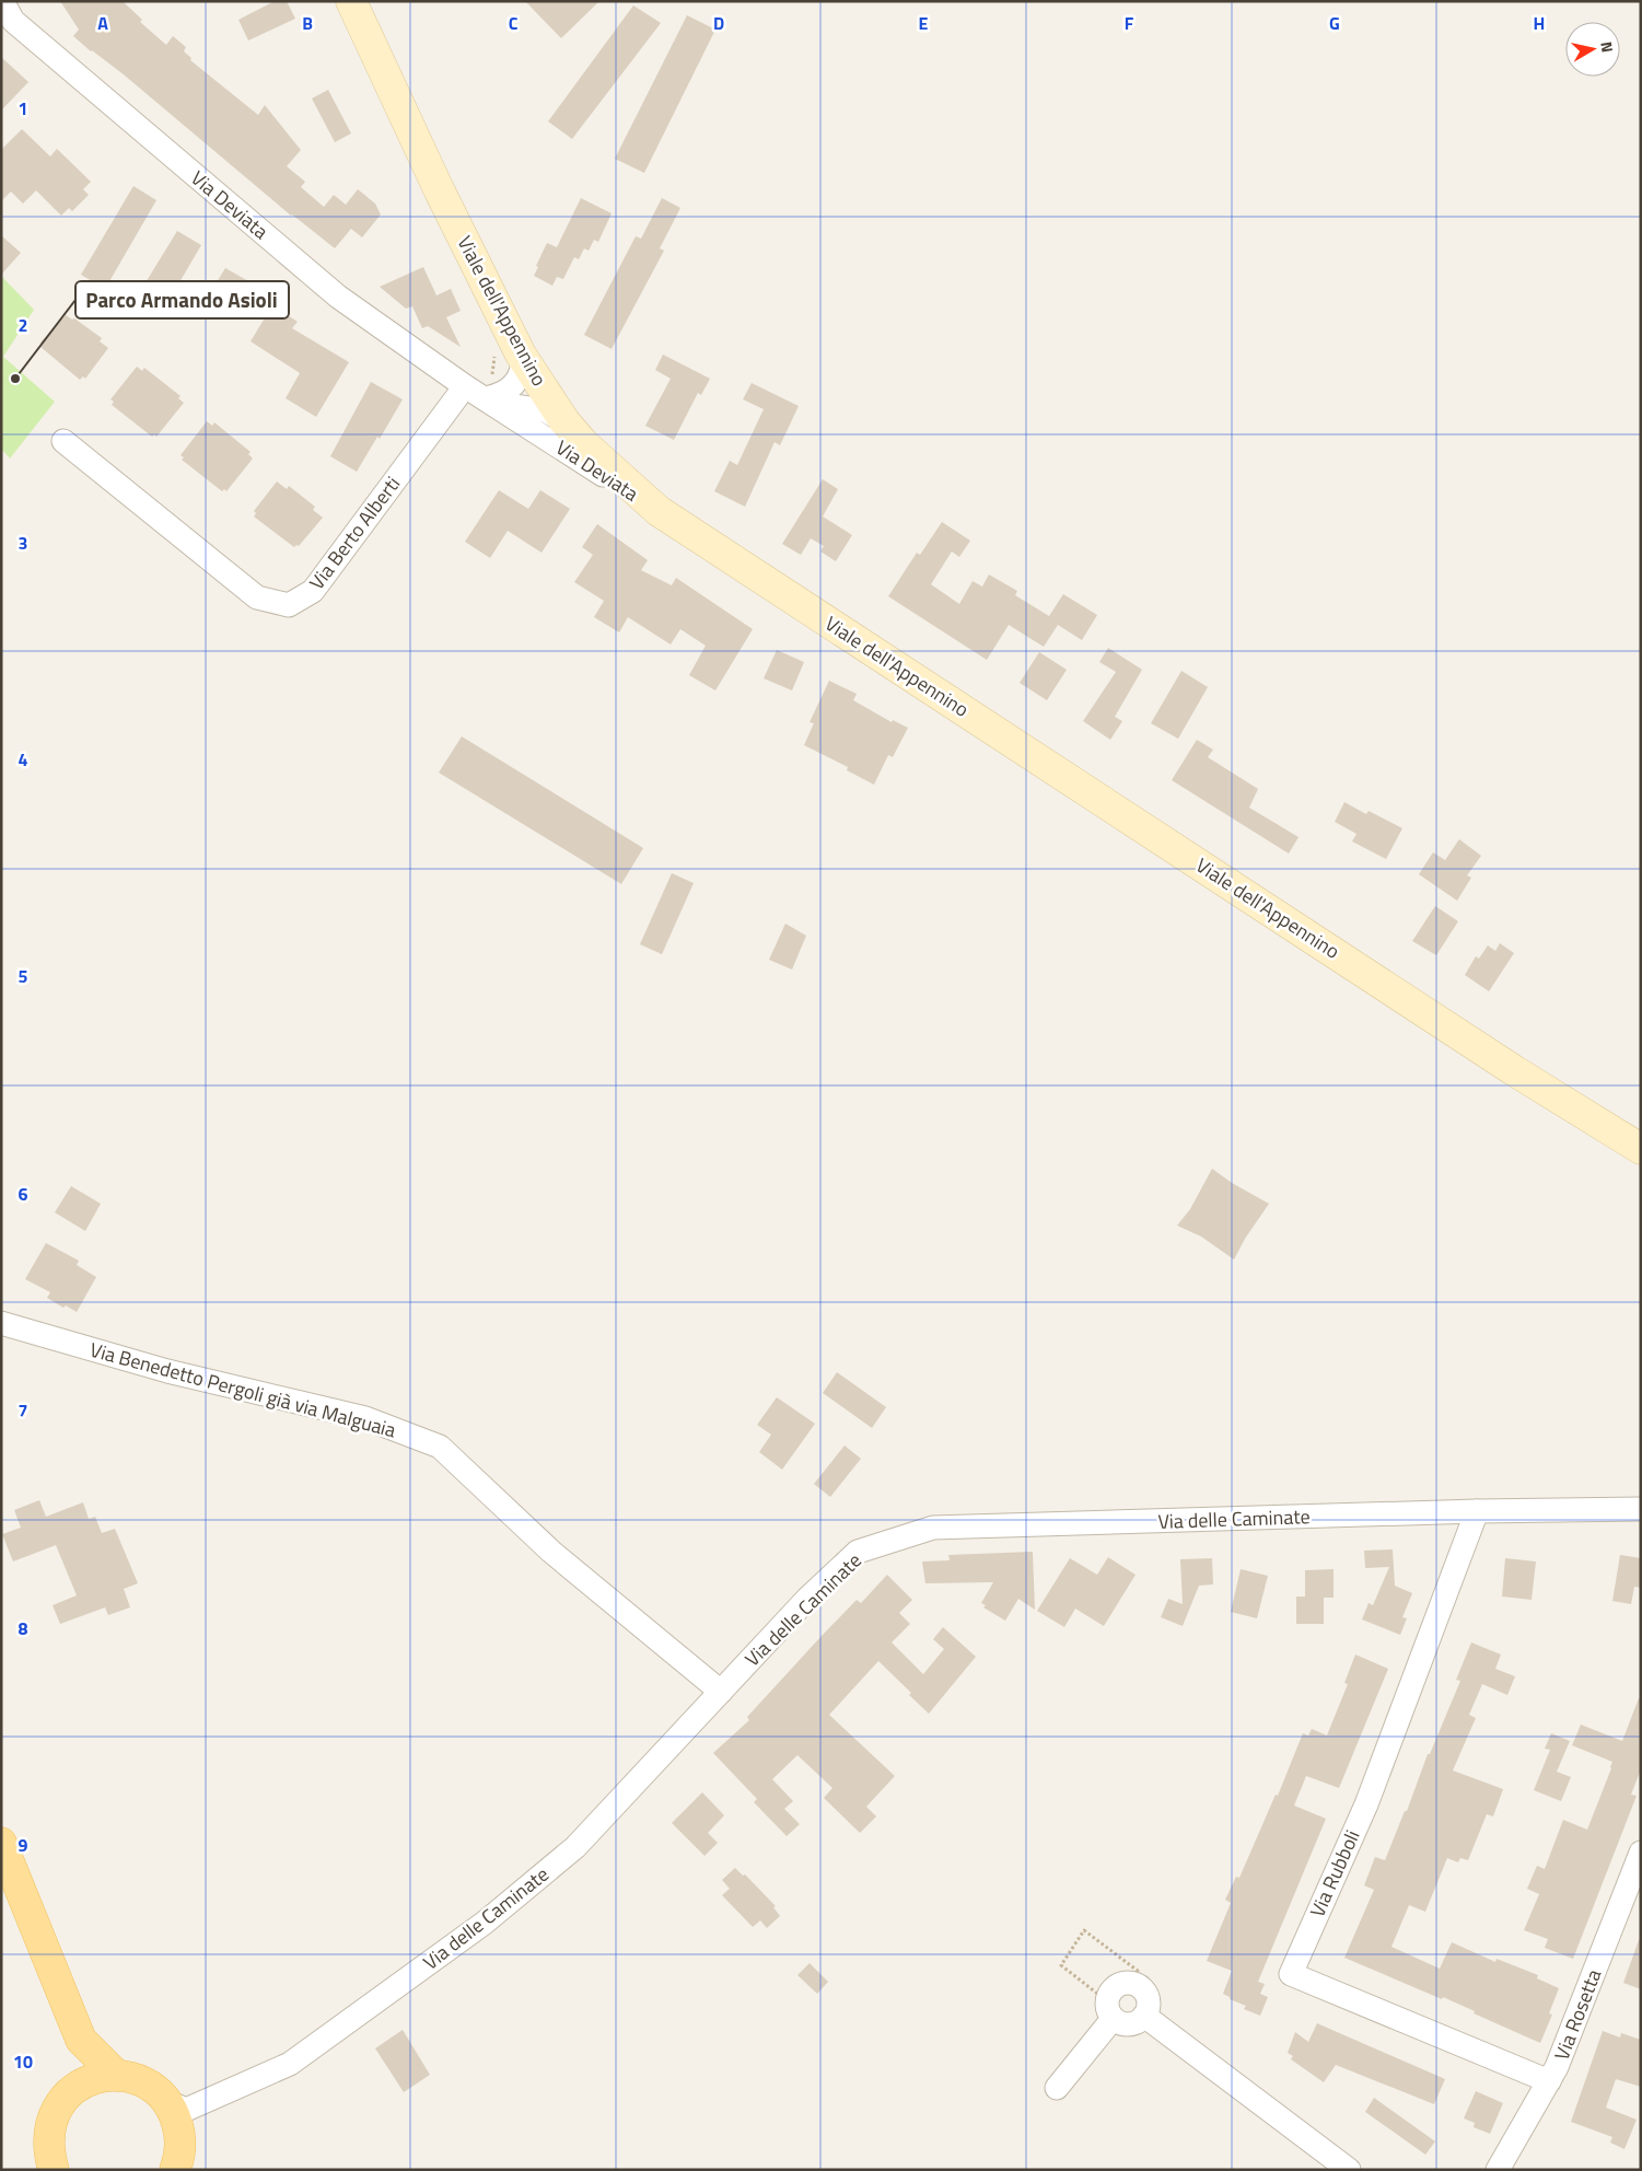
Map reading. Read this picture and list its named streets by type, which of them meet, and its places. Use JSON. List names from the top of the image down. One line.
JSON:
{"streets":{"main road":["Viale dell'Appennino"],"street":["Via Deviata","Via Berto Alberti","Via Benedetto Pergoli già via Malguaia","Via delle Caminate","Via Rubboli","Via Rosetta"]},"crossings":[["Via Deviata","Viale dell'Appennino"],["Via Deviata","Via Berto Alberti"],["Via Benedetto Pergoli già via Malguaia","Via delle Caminate"],["Via delle Caminate","Via Rubboli"],["Via Rubboli","Via Rosetta"]],"places":["Parco Armando Asioli"],"north":"right","grid":{"columns":["A","B","C","D","E","F","G","H"],"rows":["1","2","3","4","5","6","7","8","9","10"]}}
